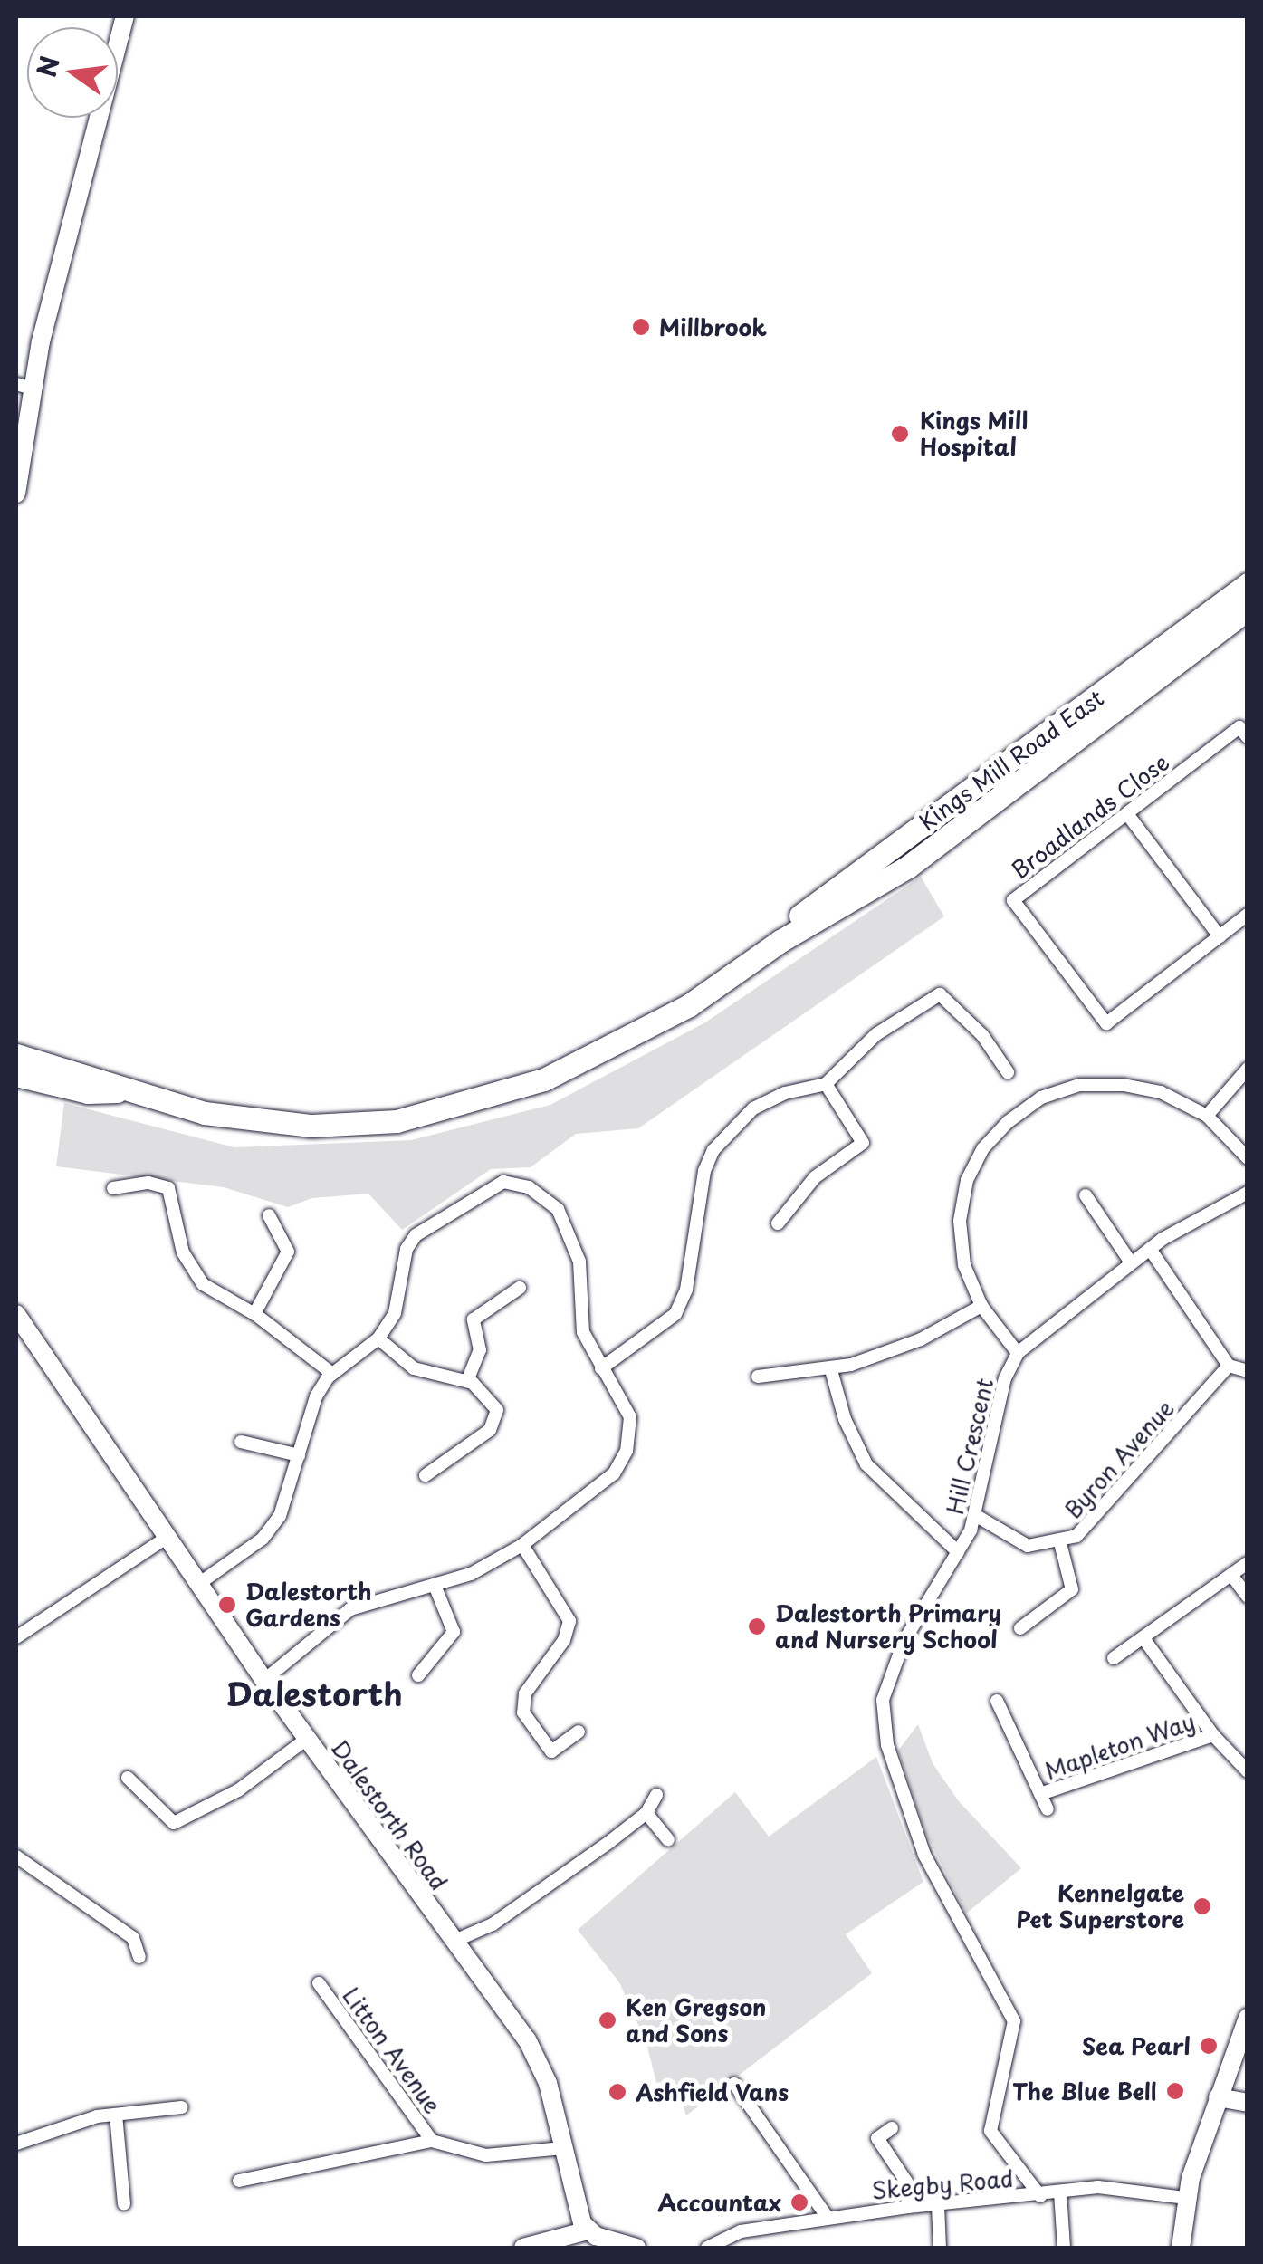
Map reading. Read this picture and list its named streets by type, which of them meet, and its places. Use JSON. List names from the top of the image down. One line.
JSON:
{"streets":{"highway":["Kings Mill Road East"],"street":["Broadlands Close","Hill Crescent","Byron Avenue","Mapleton Way","Dalestorth Road","Litton Avenue","Skegby Road"]},"crossings":[["Hill Crescent","Byron Avenue"],["Hill Crescent","Skegby Road"]],"districts":["Dalestorth"],"places":["Millbrook","Kings Mill Hospital","Dalestorth Gardens","Dalestorth Primary and Nursery School","Kennelgate Pet Superstore","Ken Gregson and Sons","Sea Pearl","The Blue Bell","Ashfield Vans","Accountax"],"north":"left"}
